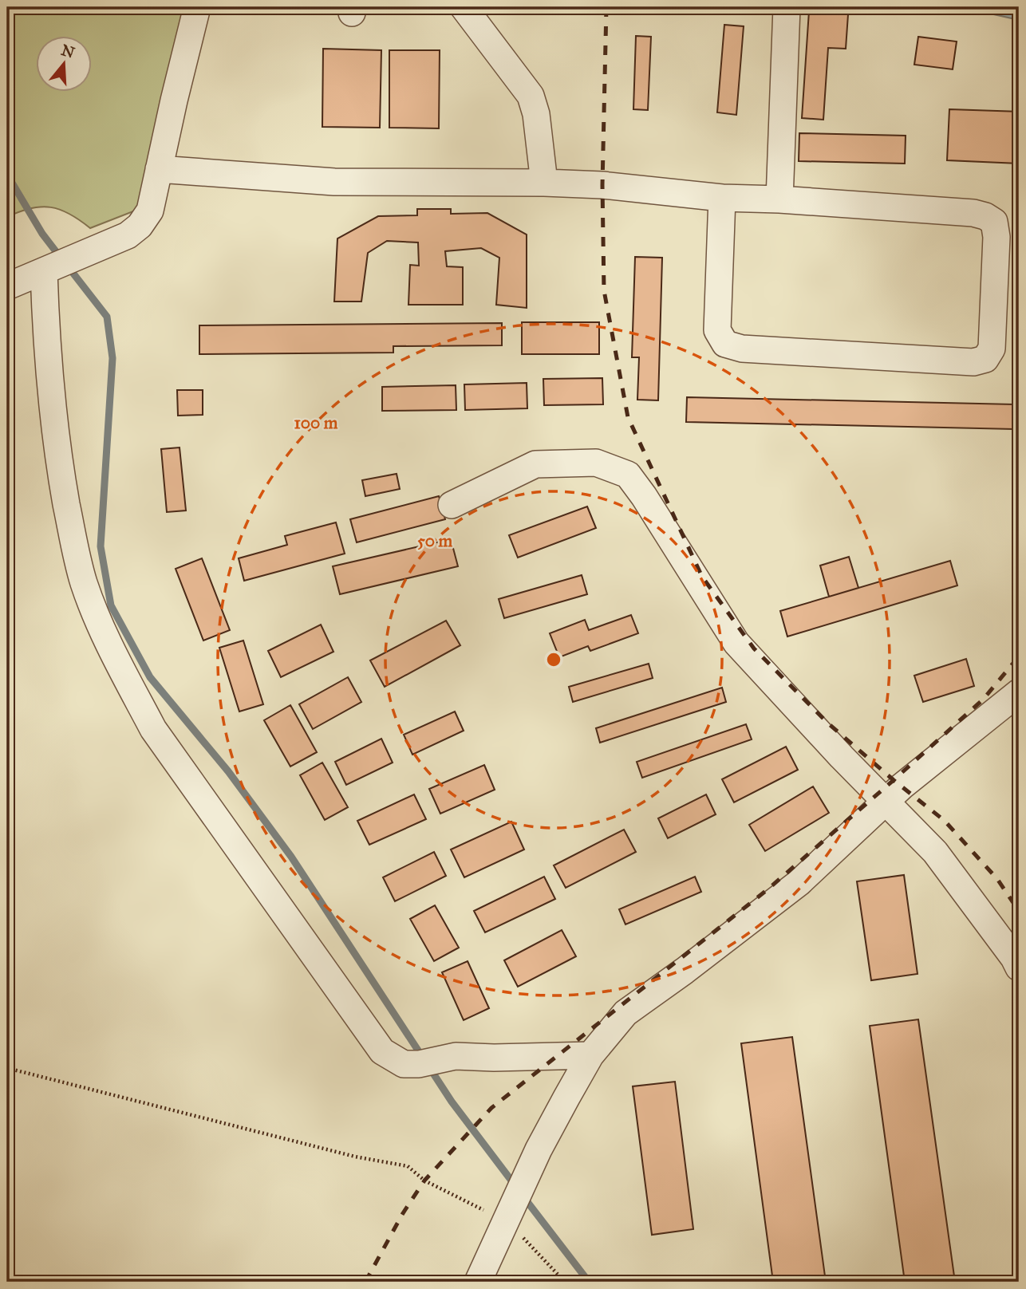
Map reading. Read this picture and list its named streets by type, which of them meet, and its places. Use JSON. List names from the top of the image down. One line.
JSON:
{"north":"top","rings":["100 m","50 m"]}
